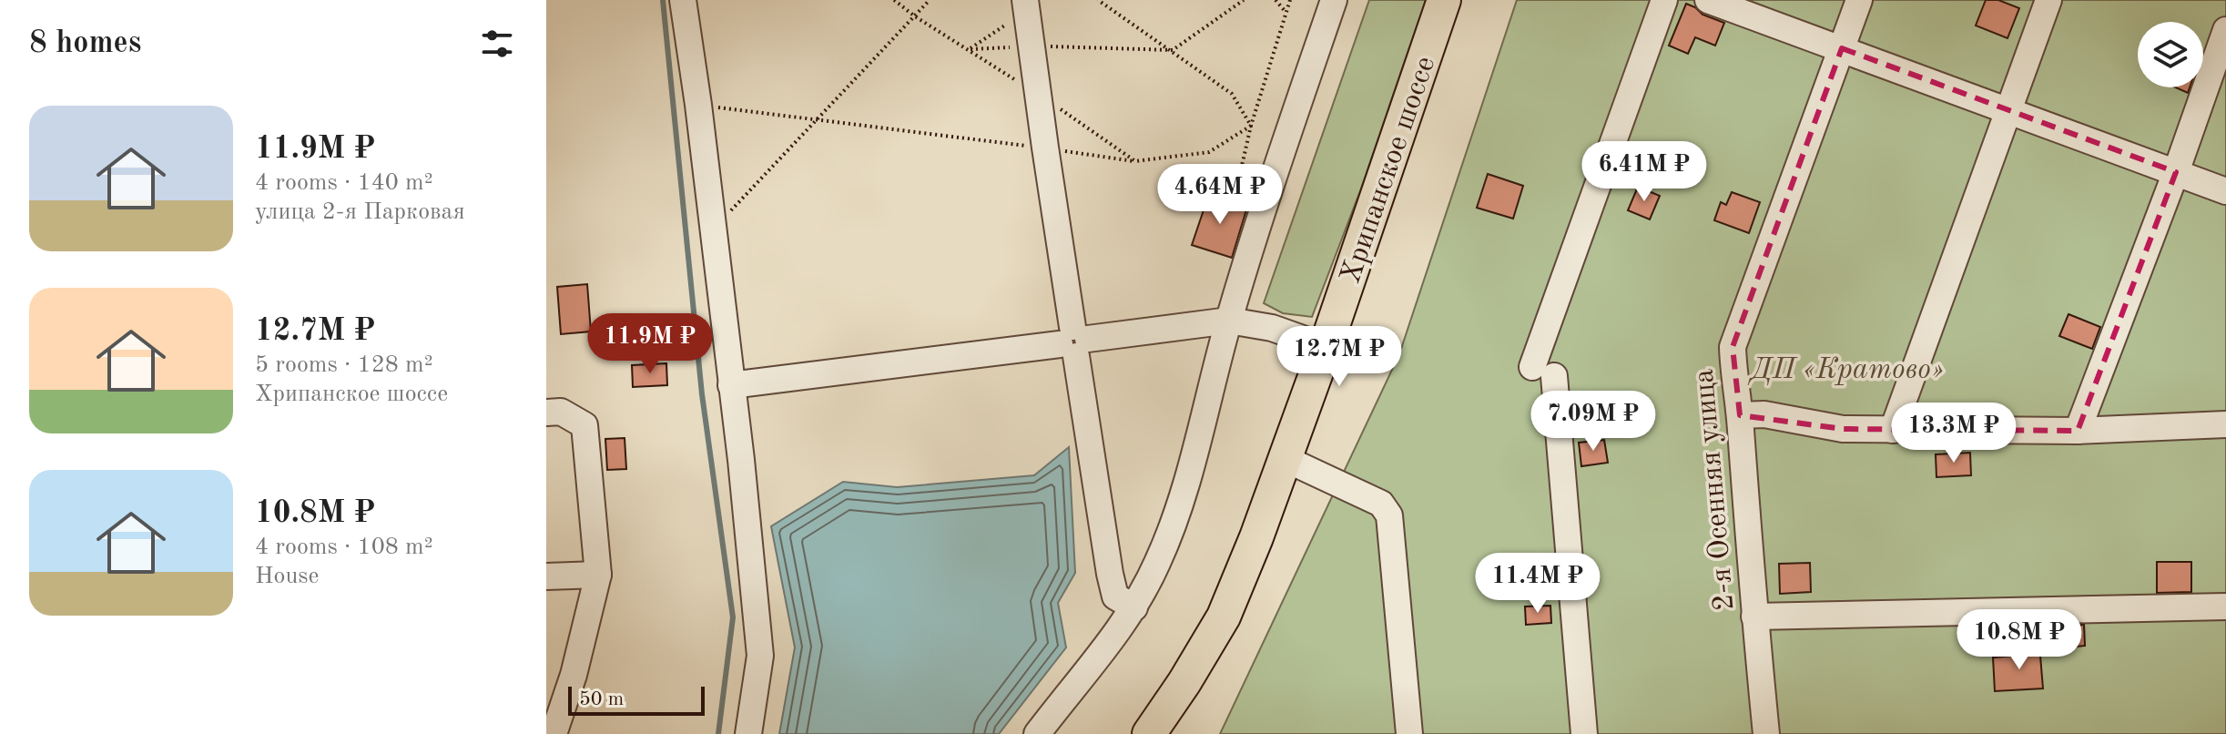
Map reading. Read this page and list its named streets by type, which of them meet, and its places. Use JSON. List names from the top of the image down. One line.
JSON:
{"streets":{"main road":["Хрипанское шоссе"],"street":["2-я Осенняя улица"]},"parks":["ДП «Кратово»"],"scale_bar":"50 m","page":{"heading":"8 homes","list":[{"name":"11.9M ₽","note":"4 rooms · 140 m² · улица 2-я Парковая"},{"name":"12.7M ₽","note":"5 rooms · 128 m² · Хрипанское шоссе"},{"name":"10.8M ₽","note":"4 rooms · 108 m² · House"}],"price":["6.41M ₽","4.64M ₽","11.9M ₽","12.7M ₽","7.09M ₽","13.3M ₽","11.4M ₽","10.8M ₽"],"scale":"50 m"}}
